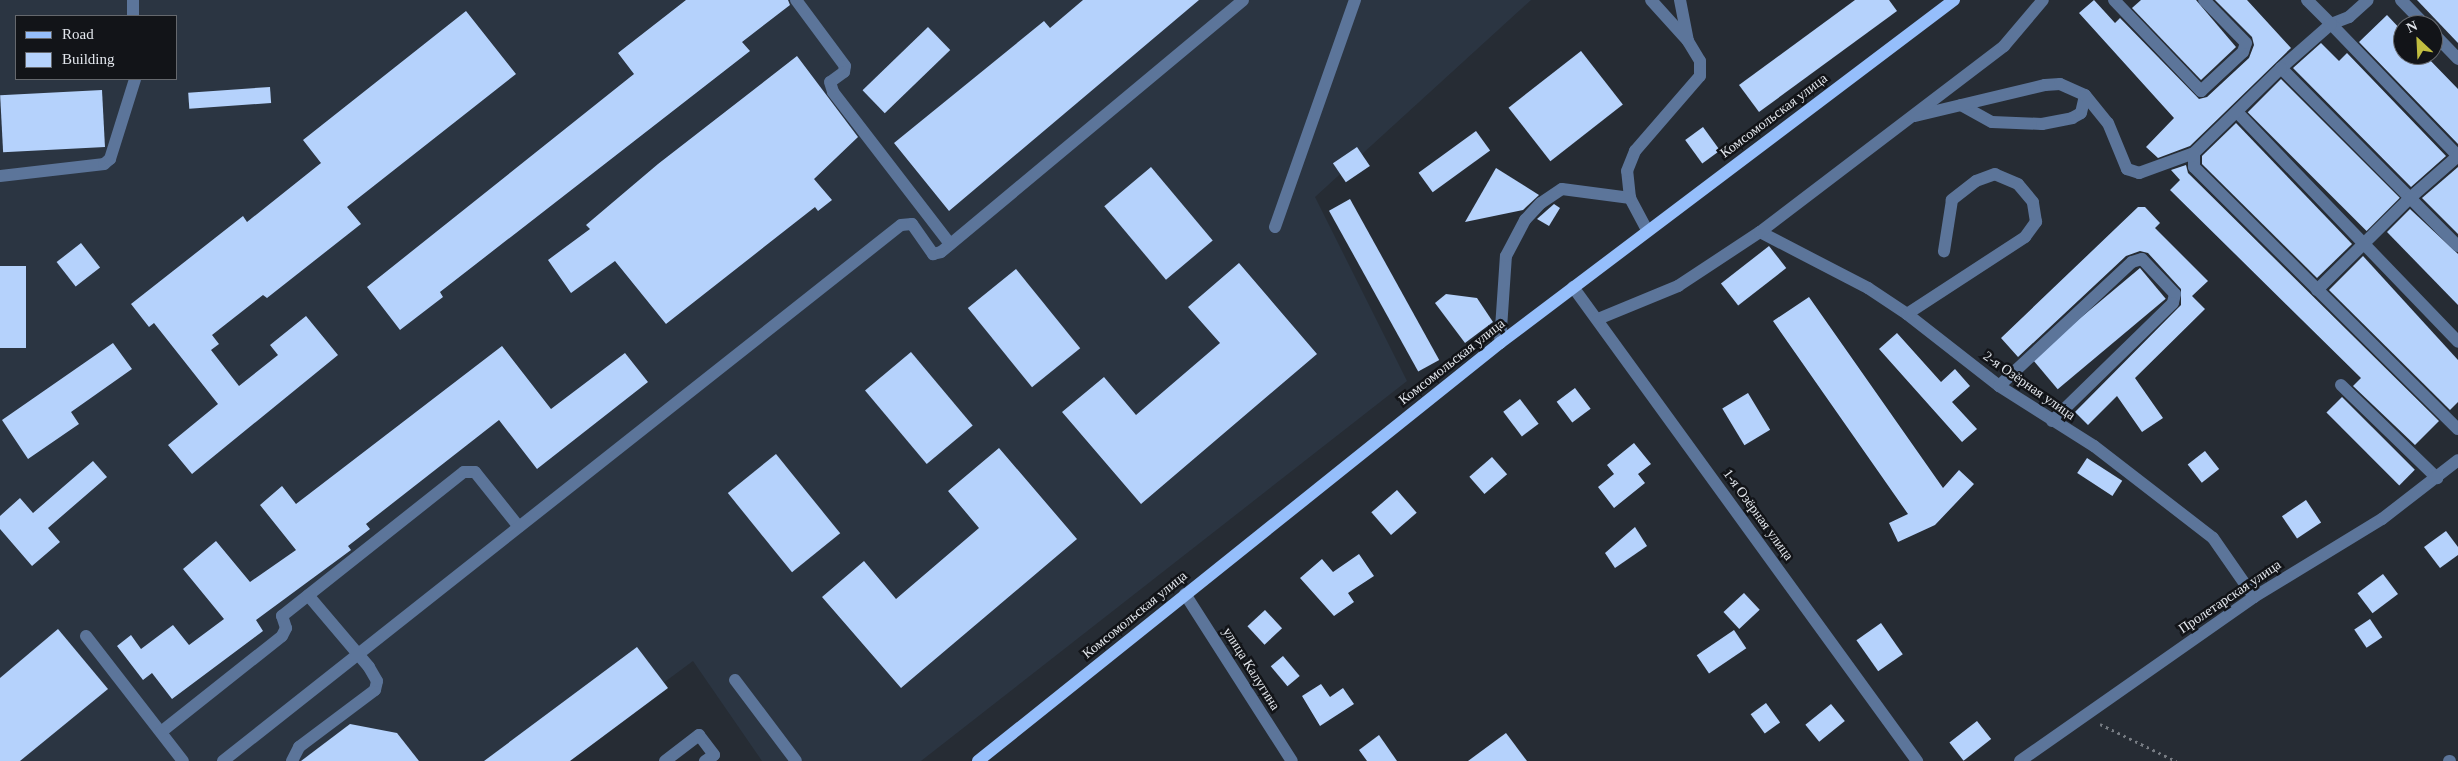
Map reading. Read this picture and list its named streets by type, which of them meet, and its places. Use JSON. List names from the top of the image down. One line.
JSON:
{"streets":{"main road":["Комсомольская улица"],"street":["2-я Озёрная улица","1-я Озёрная улица","Пролетарская улица","улица Калугина"]},"crossings":[["Комсомольская улица","1-я Озёрная улица"],["Комсомольская улица","улица Калугина"],["2-я Озёрная улица","Пролетарская улица"]],"legend":["Road","Building"],"north":"top left"}
